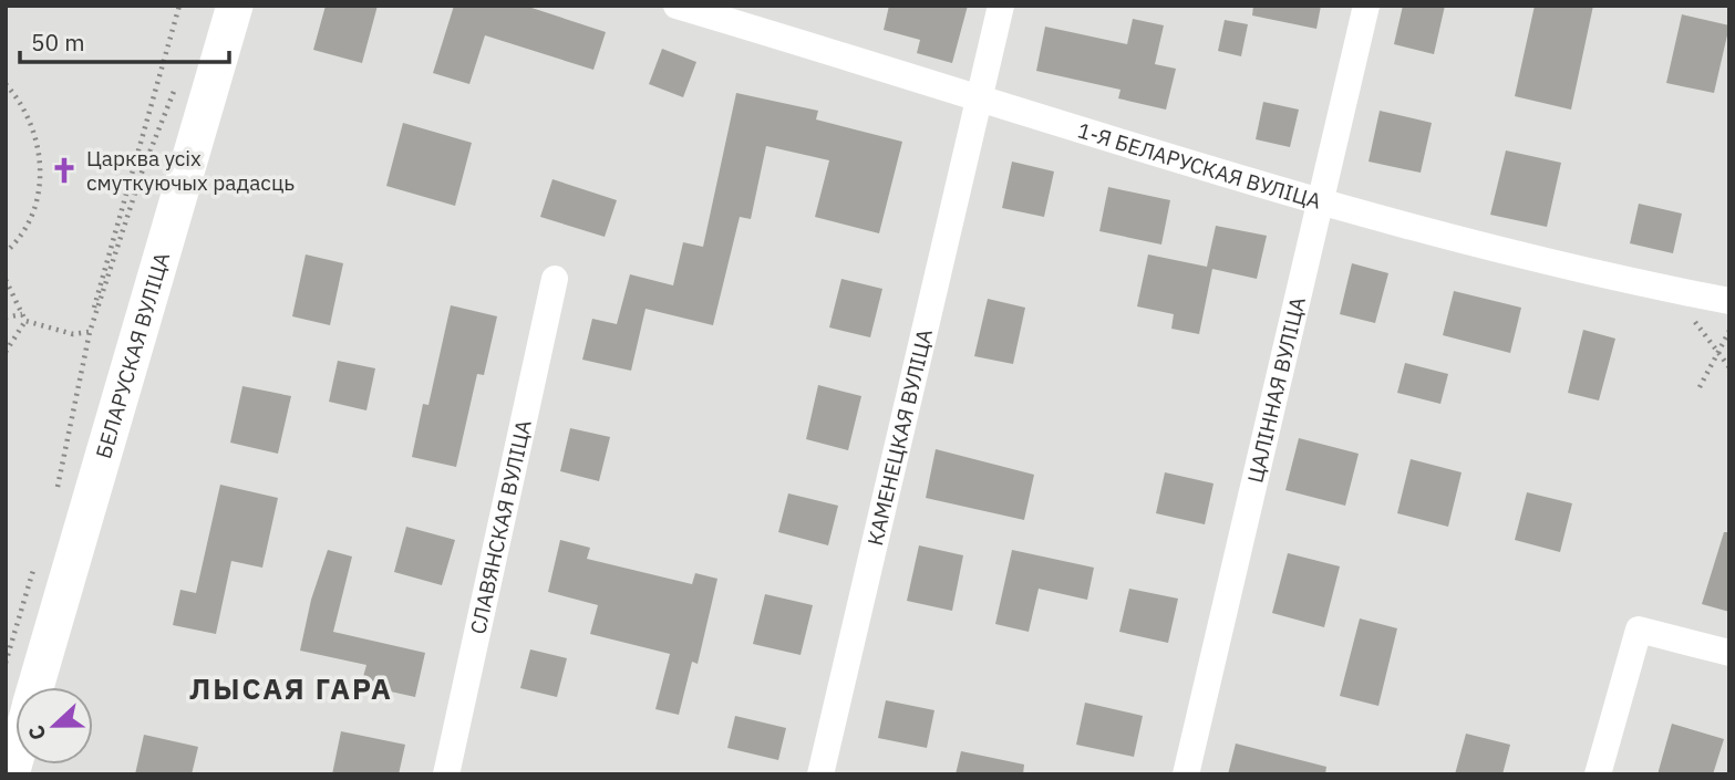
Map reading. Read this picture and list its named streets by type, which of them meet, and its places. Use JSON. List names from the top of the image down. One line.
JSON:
{"streets":{"main road":["БЕЛАРУСКАЯ ВУЛІЦА"],"street":["1-Я БЕЛАРУСКАЯ ВУЛІЦА","ЦАЛІННАЯ ВУЛІЦА","КАМЕНЕЦКАЯ ВУЛІЦА","СЛАВЯНСКАЯ ВУЛІЦА"]},"crossings":[["1-Я БЕЛАРУСКАЯ ВУЛІЦА","ЦАЛІННАЯ ВУЛІЦА"],["1-Я БЕЛАРУСКАЯ ВУЛІЦА","КАМЕНЕЦКАЯ ВУЛІЦА"]],"districts":["ЛЫСАЯ ГАРА"],"places":{"church":["Царква усіх смуткуючых радасць"]},"scale_bar":"50 m","north":"left"}
